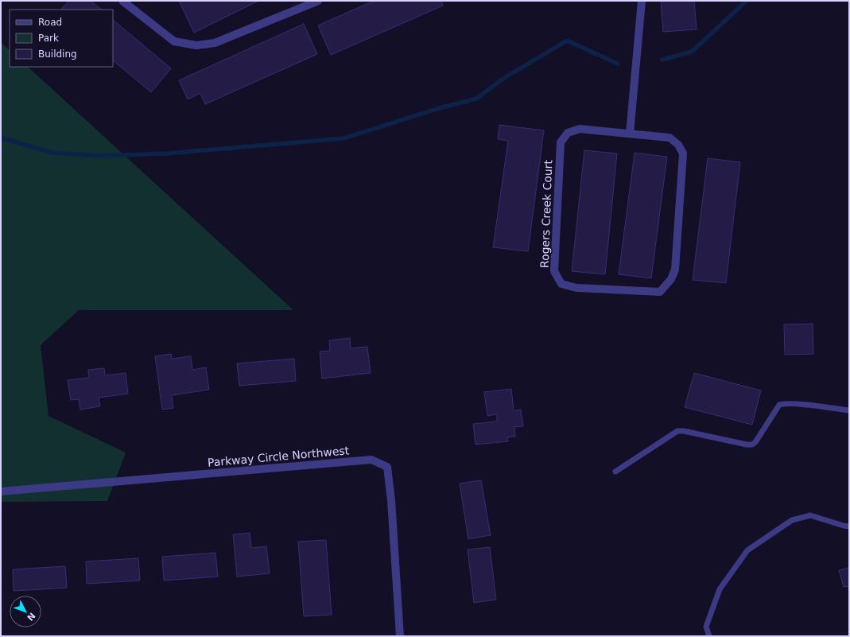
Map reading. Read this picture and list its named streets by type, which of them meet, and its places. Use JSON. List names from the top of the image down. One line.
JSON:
{"streets":{"street":["Rogers Creek Court","Parkway Circle Northwest"]},"legend":["Road","Park","Building"],"north":"bottom right"}
